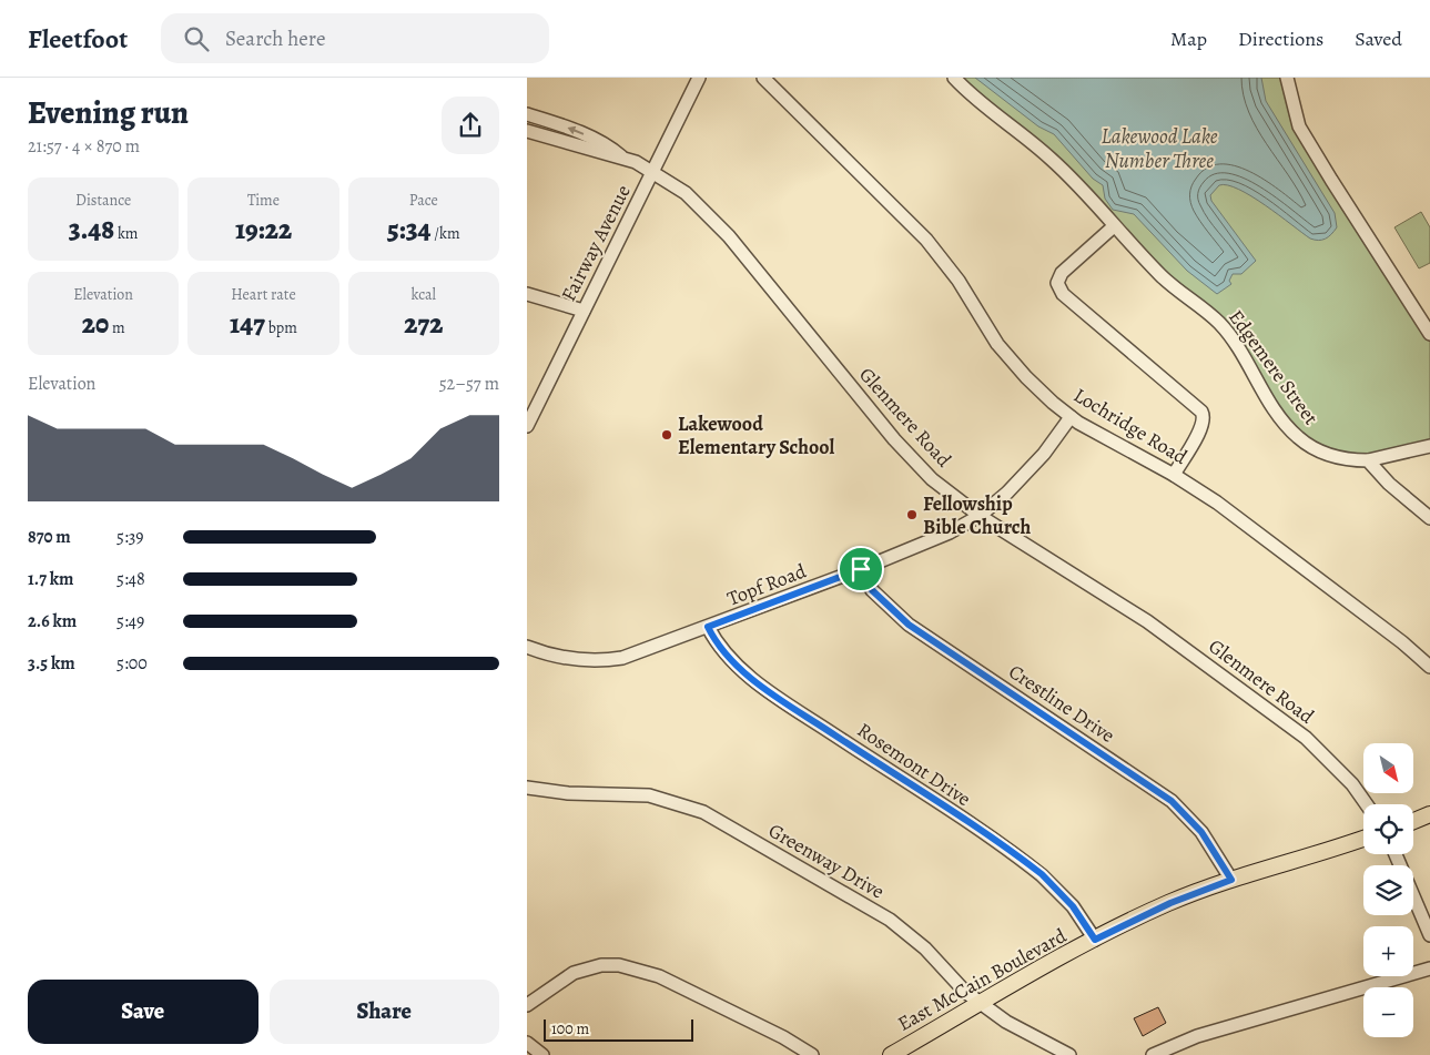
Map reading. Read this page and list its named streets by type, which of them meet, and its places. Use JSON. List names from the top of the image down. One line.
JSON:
{"streets":{"main road":["East McCain Boulevard"],"street":["Fairway Avenue","Edgemere Street","Glenmere Road","Lochridge Road","Topf Road","Crestline Drive","Rosemont Drive","Greenway Drive"]},"crossings":[["Fairway Avenue","Glenmere Road"],["Glenmere Road","Topf Road"],["Lochridge Road","Topf Road"],["Topf Road","Crestline Drive"],["Topf Road","Rosemont Drive"],["Crestline Drive","East McCain Boulevard"],["Rosemont Drive","East McCain Boulevard"],["Greenway Drive","East McCain Boulevard"]],"water":["Lakewood Lake Number Three"],"places":["Lakewood Elementary School","Fellowship Bible Church"],"scale_bar":"100 m","north":"bottom right","page":{"header":"Fleetfoot","search":"Search here","nav":["Map","Directions","Saved"],"heading":["Evening run","21:57 · 4 × 870 m"],"stats":[["Distance","3.48 km"],["Time","19:22"],["Pace","5:34 /km"],["Elevation","20 m"],["Heart rate","147 bpm"],["kcal","272"]],"chart":["Elevation","52–57 m"],"list":[{"name":"870 m","note":"5:39"},{"name":"1.7 km","note":"5:48"},{"name":"2.6 km","note":"5:49"},{"name":"3.5 km","note":"5:00"}],"map_buttons":["+","−"],"buttons":["Save","Share"],"scale":"100 m"}}
